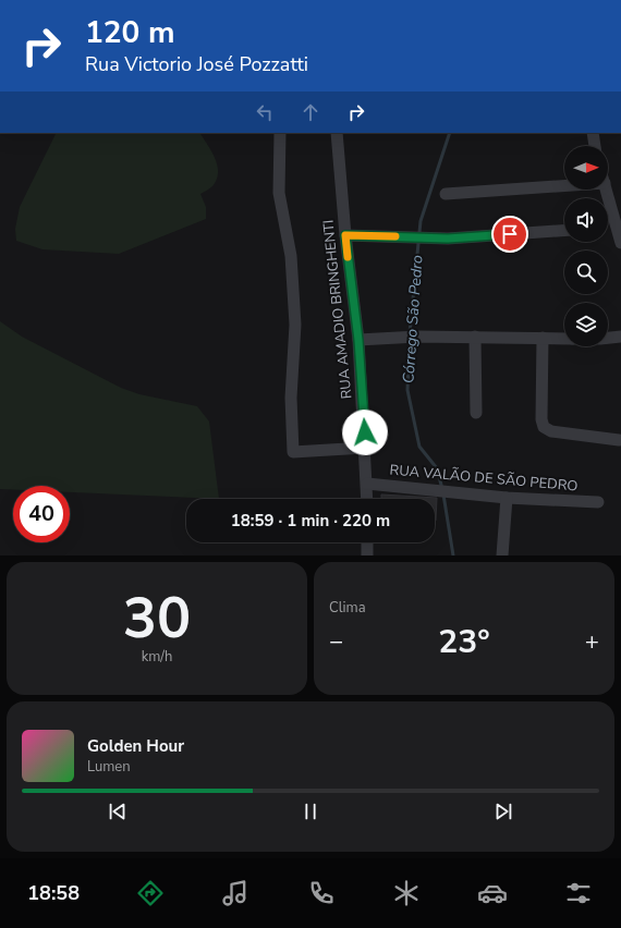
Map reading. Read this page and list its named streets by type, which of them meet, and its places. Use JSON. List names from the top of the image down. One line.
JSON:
{"streets":{"street":["RUA AMADIO BRINGHENTI","RUA VALÃO DE SÃO PEDRO"]},"crossings":[["RUA AMADIO BRINGHENTI","RUA VALÃO DE SÃO PEDRO"]],"water":["Córrego São Pedro"],"north":"right","page":{"turn":["120 m","Rua Victorio José Pozzatti"],"limit":"40","trip":"18:59 · 1 min · 220 m","tile":[["30","km/h"],"Clima"],"heat":["−","23°","+"],"song":["Golden Hour","Lumen"],"tabs":"18:58"}}
